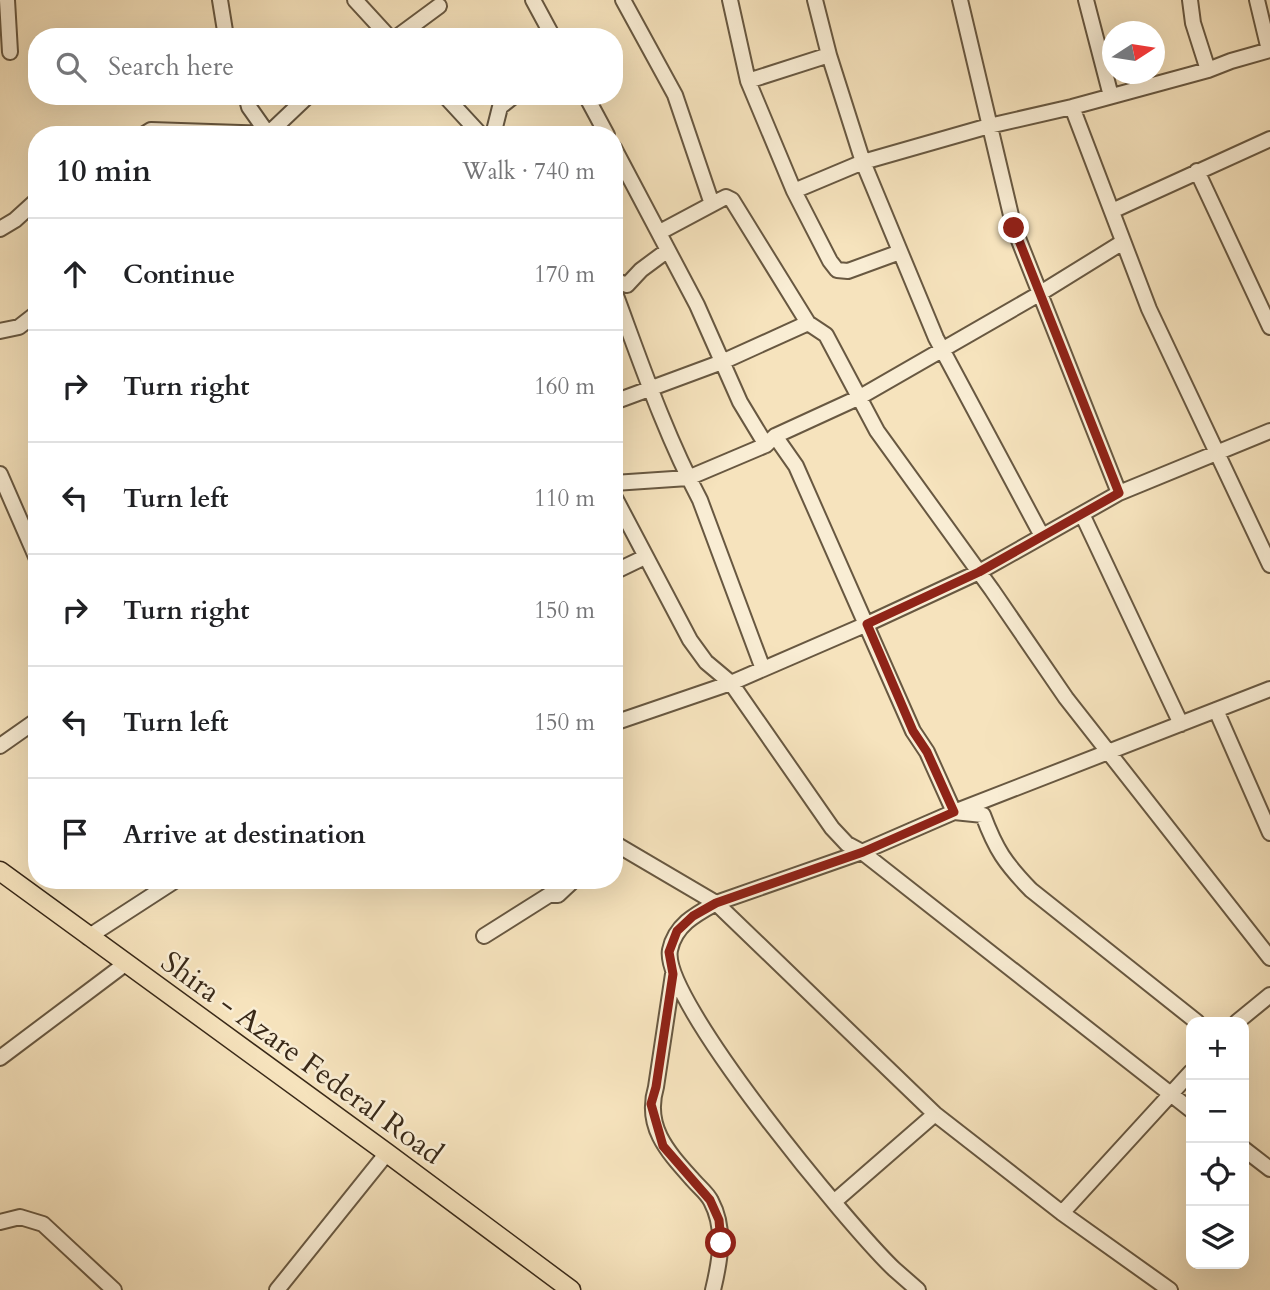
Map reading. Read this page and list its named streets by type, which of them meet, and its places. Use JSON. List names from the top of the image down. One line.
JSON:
{"streets":{"main road":["Shira - Azare Federal Road"]},"north":"right","page":{"search":"Search here","heading":["10 min","Walk · 740 m"],"list":[["Continue","170 m"],["Turn right","160 m"],["Turn left","110 m"],["Turn right","150 m"],["Turn left","150 m"],"Arrive at destination"],"map_buttons":["+","−"]}}
